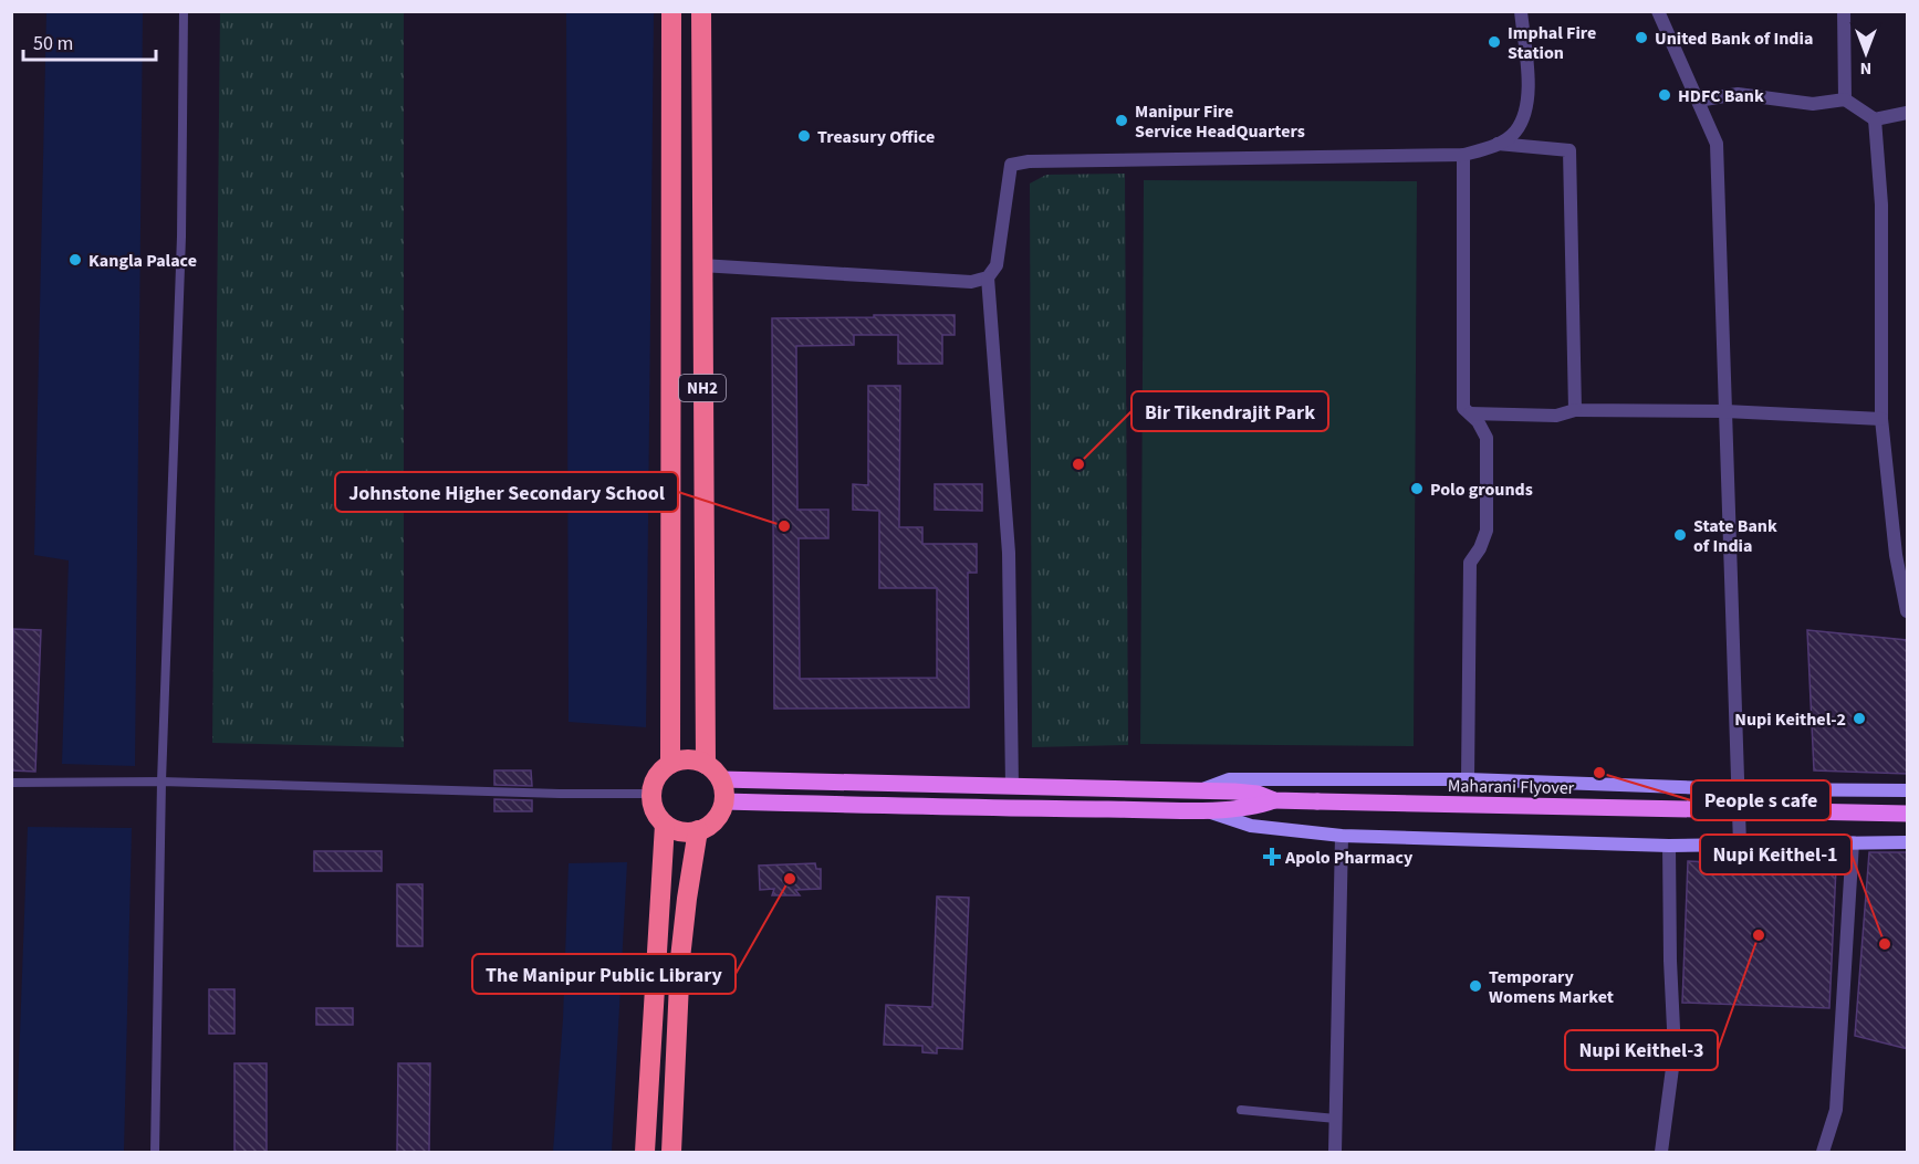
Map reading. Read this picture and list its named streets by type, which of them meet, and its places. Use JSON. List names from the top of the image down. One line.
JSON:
{"streets":{"highway":["NH2"],"main road":["Maharani Flyover"]},"crossings":[["NH2","Maharani Flyover"]],"places":{"other":["United Bank of India","Imphal Fire Station","HDFC Bank","Manipur Fire Service HeadQuarters","Treasury Office","Kangla Palace","Bir Tikendrajit Park","Polo grounds","Johnstone Higher Secondary School","State Bank of India","Nupi Keithel-2","People s cafe","The Manipur Public Library","Nupi Keithel-3","Nupi Keithel-1","Temporary Womens Market"],"health":["Apolo Pharmacy"]},"scale_bar":"50 m","north":"bottom"}
